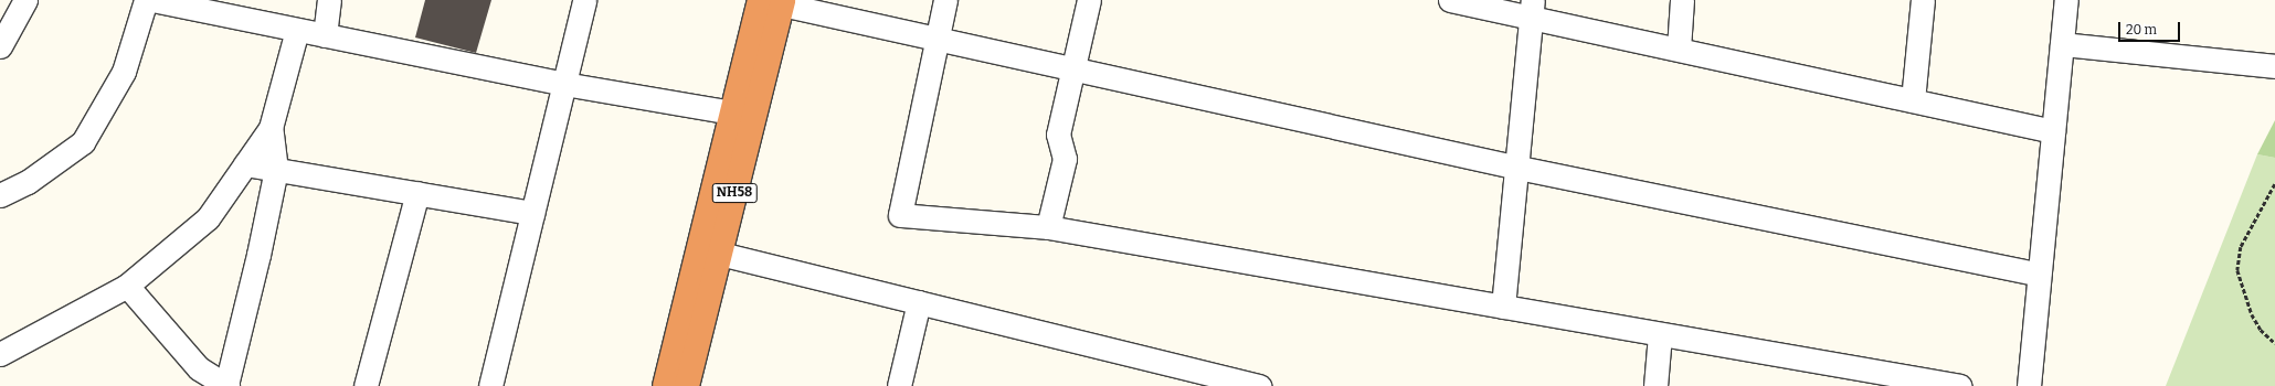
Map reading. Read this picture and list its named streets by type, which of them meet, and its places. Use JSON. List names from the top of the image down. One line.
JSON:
{"streets":{"highway":["NH58"]},"scale_bar":"20 m"}
